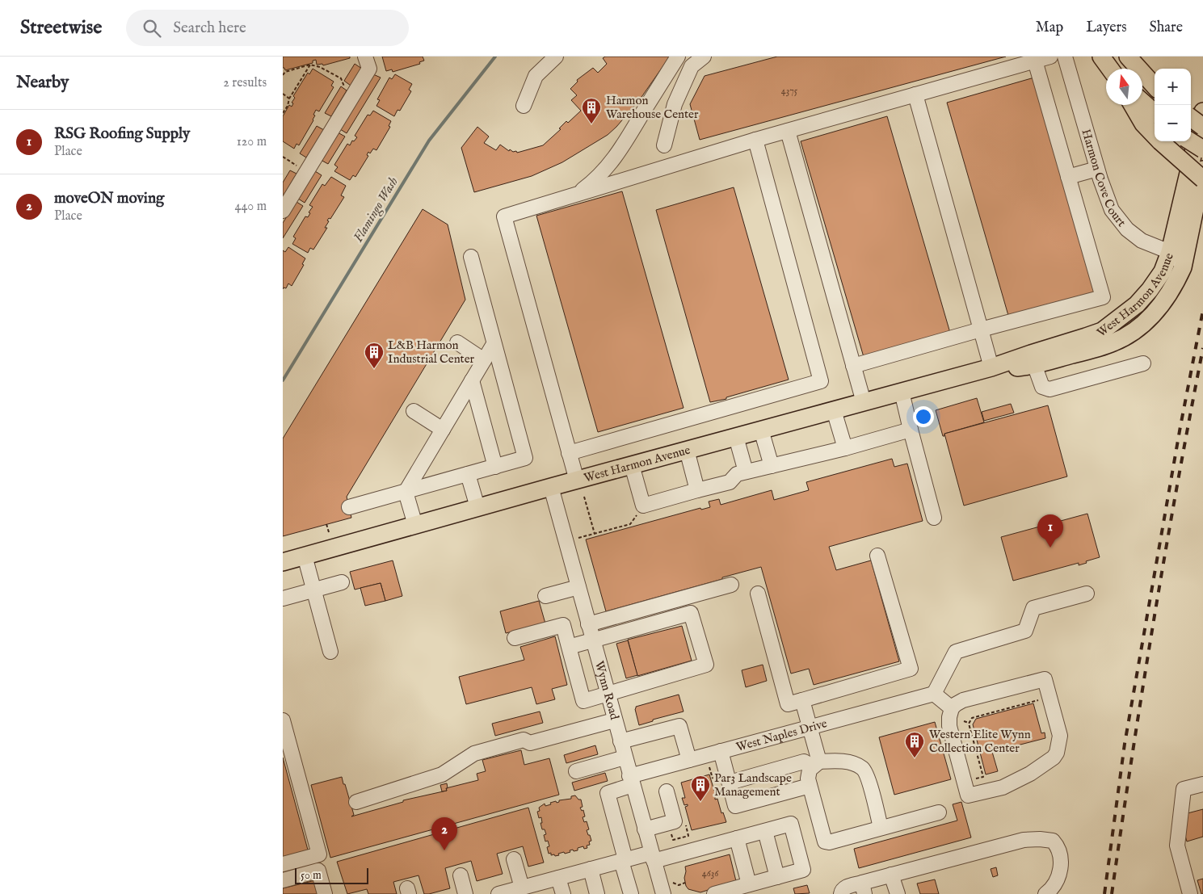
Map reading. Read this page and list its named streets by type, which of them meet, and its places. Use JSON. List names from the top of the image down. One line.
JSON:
{"streets":{"main road":["West Harmon Avenue"],"street":["Harmon Cove Court","Wynn Road","West Naples Drive"]},"crossings":[["Harmon Cove Court","West Harmon Avenue"],["West Harmon Avenue","Wynn Road"],["Wynn Road","West Naples Drive"]],"water":["Flamingo Wash"],"places":{"building":["Harmon Warehouse Center","L&B Harmon Industrial Center","Western Elite Wynn Collection Center","Par3 Landscape Management"]},"house_numbers":["4375","4636"],"scale_bar":"50 m","north":"top","page":{"header":"Streetwise","search":"Search here","nav":["Map","Layers","Share"],"heading":["Nearby","2 results"],"map_buttons":["+","−"],"list":[{"mark":"1","name":"RSG Roofing Supply","note":"Place","value":"120 m"},{"mark":"2","name":"moveON moving","note":"Place","value":"440 m"}],"pins":["1","2"],"scale":"50 m"}}
